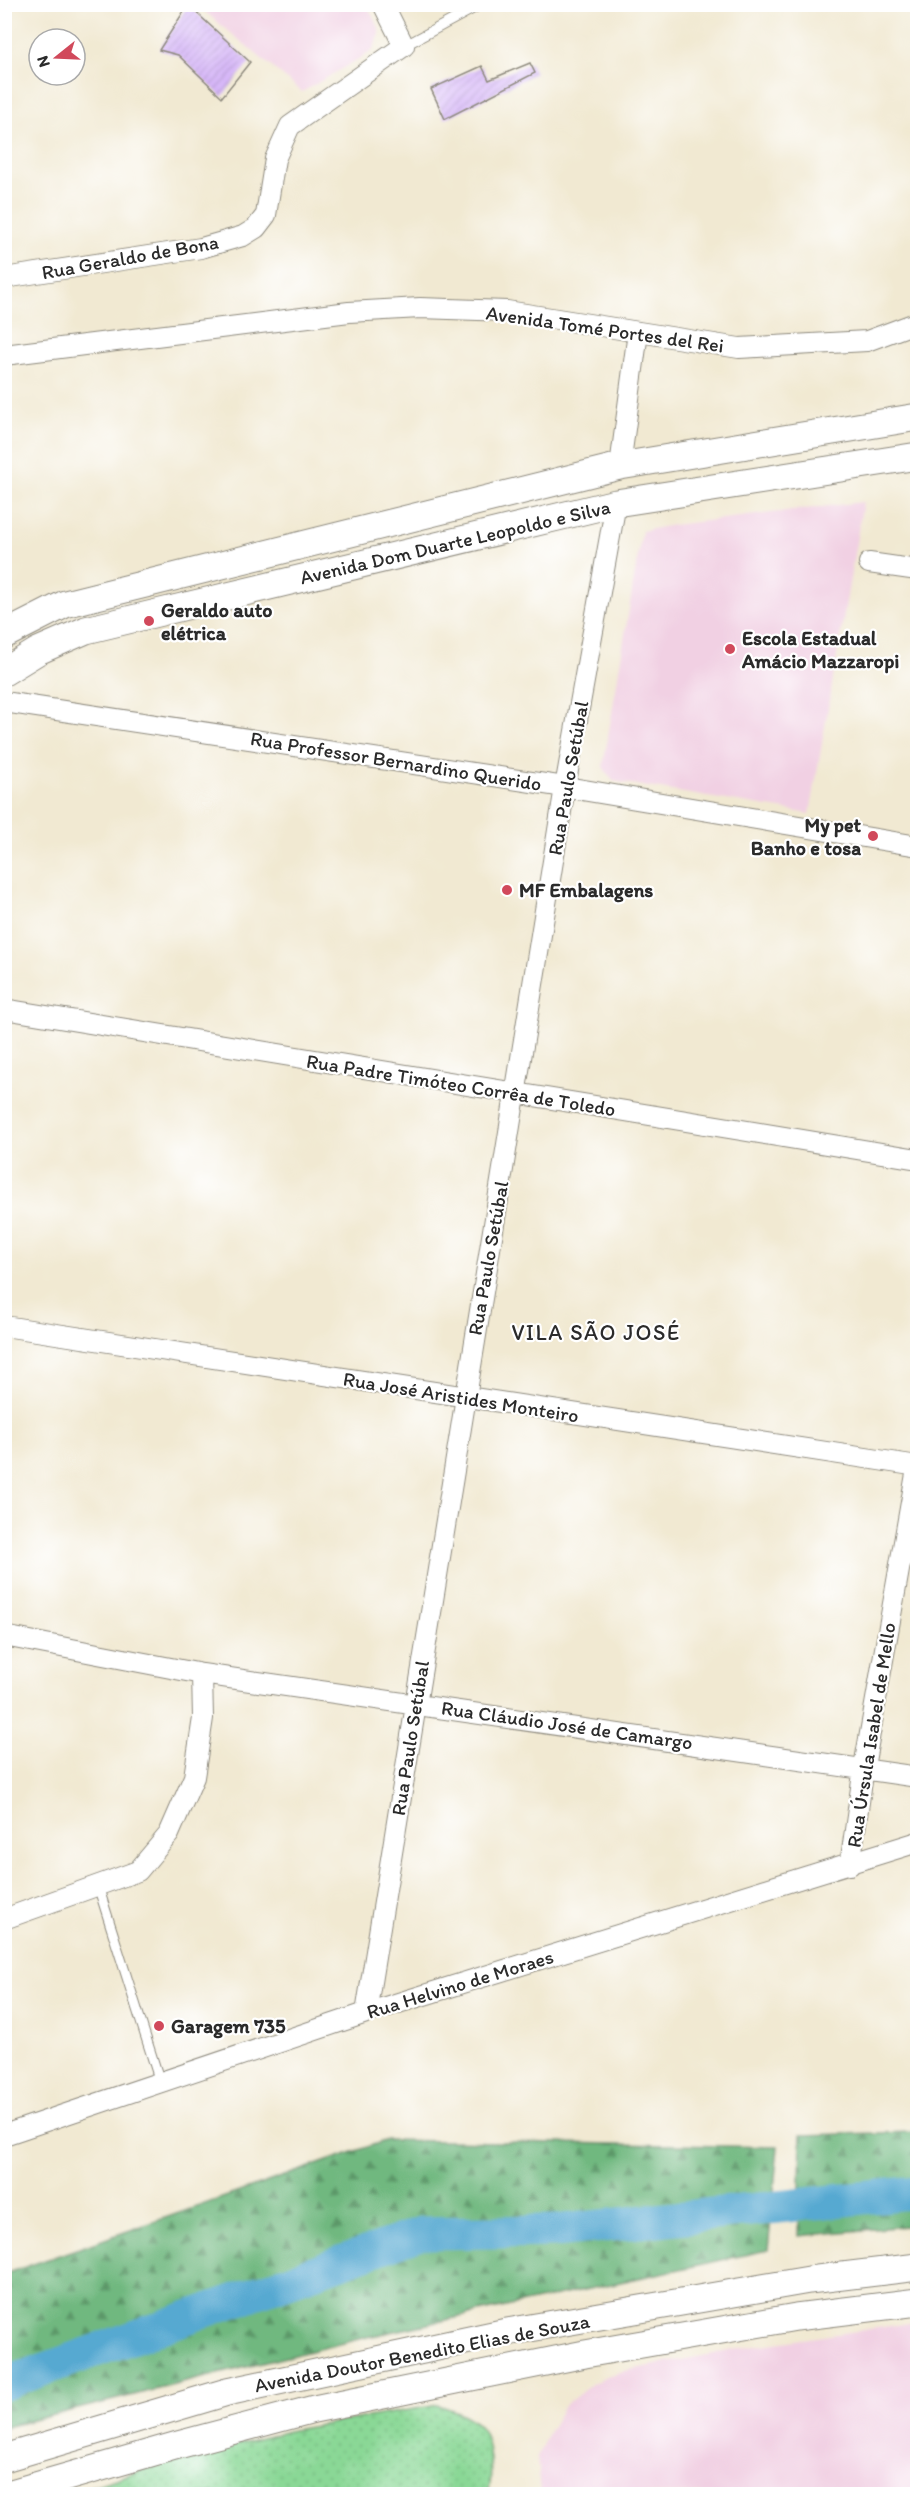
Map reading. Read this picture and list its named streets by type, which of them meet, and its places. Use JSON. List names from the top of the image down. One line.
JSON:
{"streets":{"main road":["Avenida Dom Duarte Leopoldo e Silva","Avenida Doutor Benedito Elias de Souza"],"street":["Rua Geraldo de Bona","Avenida Tomé Portes del Rei","Rua Professor Bernardino Querido","Rua Paulo Setúbal","Rua Padre Timóteo Corrêa de Toledo","Rua José Aristides Monteiro","Rua Cláudio José de Camargo","Rua Úrsula Isabel de Mello","Rua Helvino de Moraes"]},"crossings":[["Avenida Dom Duarte Leopoldo e Silva","Rua Professor Bernardino Querido"],["Avenida Dom Duarte Leopoldo e Silva","Rua Paulo Setúbal"],["Rua Professor Bernardino Querido","Rua Paulo Setúbal"],["Rua Paulo Setúbal","Rua Padre Timóteo Corrêa de Toledo"],["Rua Paulo Setúbal","Rua José Aristides Monteiro"],["Rua Paulo Setúbal","Rua Cláudio José de Camargo"],["Rua Paulo Setúbal","Rua Helvino de Moraes"],["Rua José Aristides Monteiro","Rua Úrsula Isabel de Mello"],["Rua Cláudio José de Camargo","Rua Úrsula Isabel de Mello"],["Rua Úrsula Isabel de Mello","Rua Helvino de Moraes"]],"districts":["VILA SÃO JOSÉ"],"places":["Geraldo auto elétrica","Escola Estadual Amácio Mazzaropi","My pet Banho e tosa","MF Embalagens","Garagem 735"],"north":"left"}
